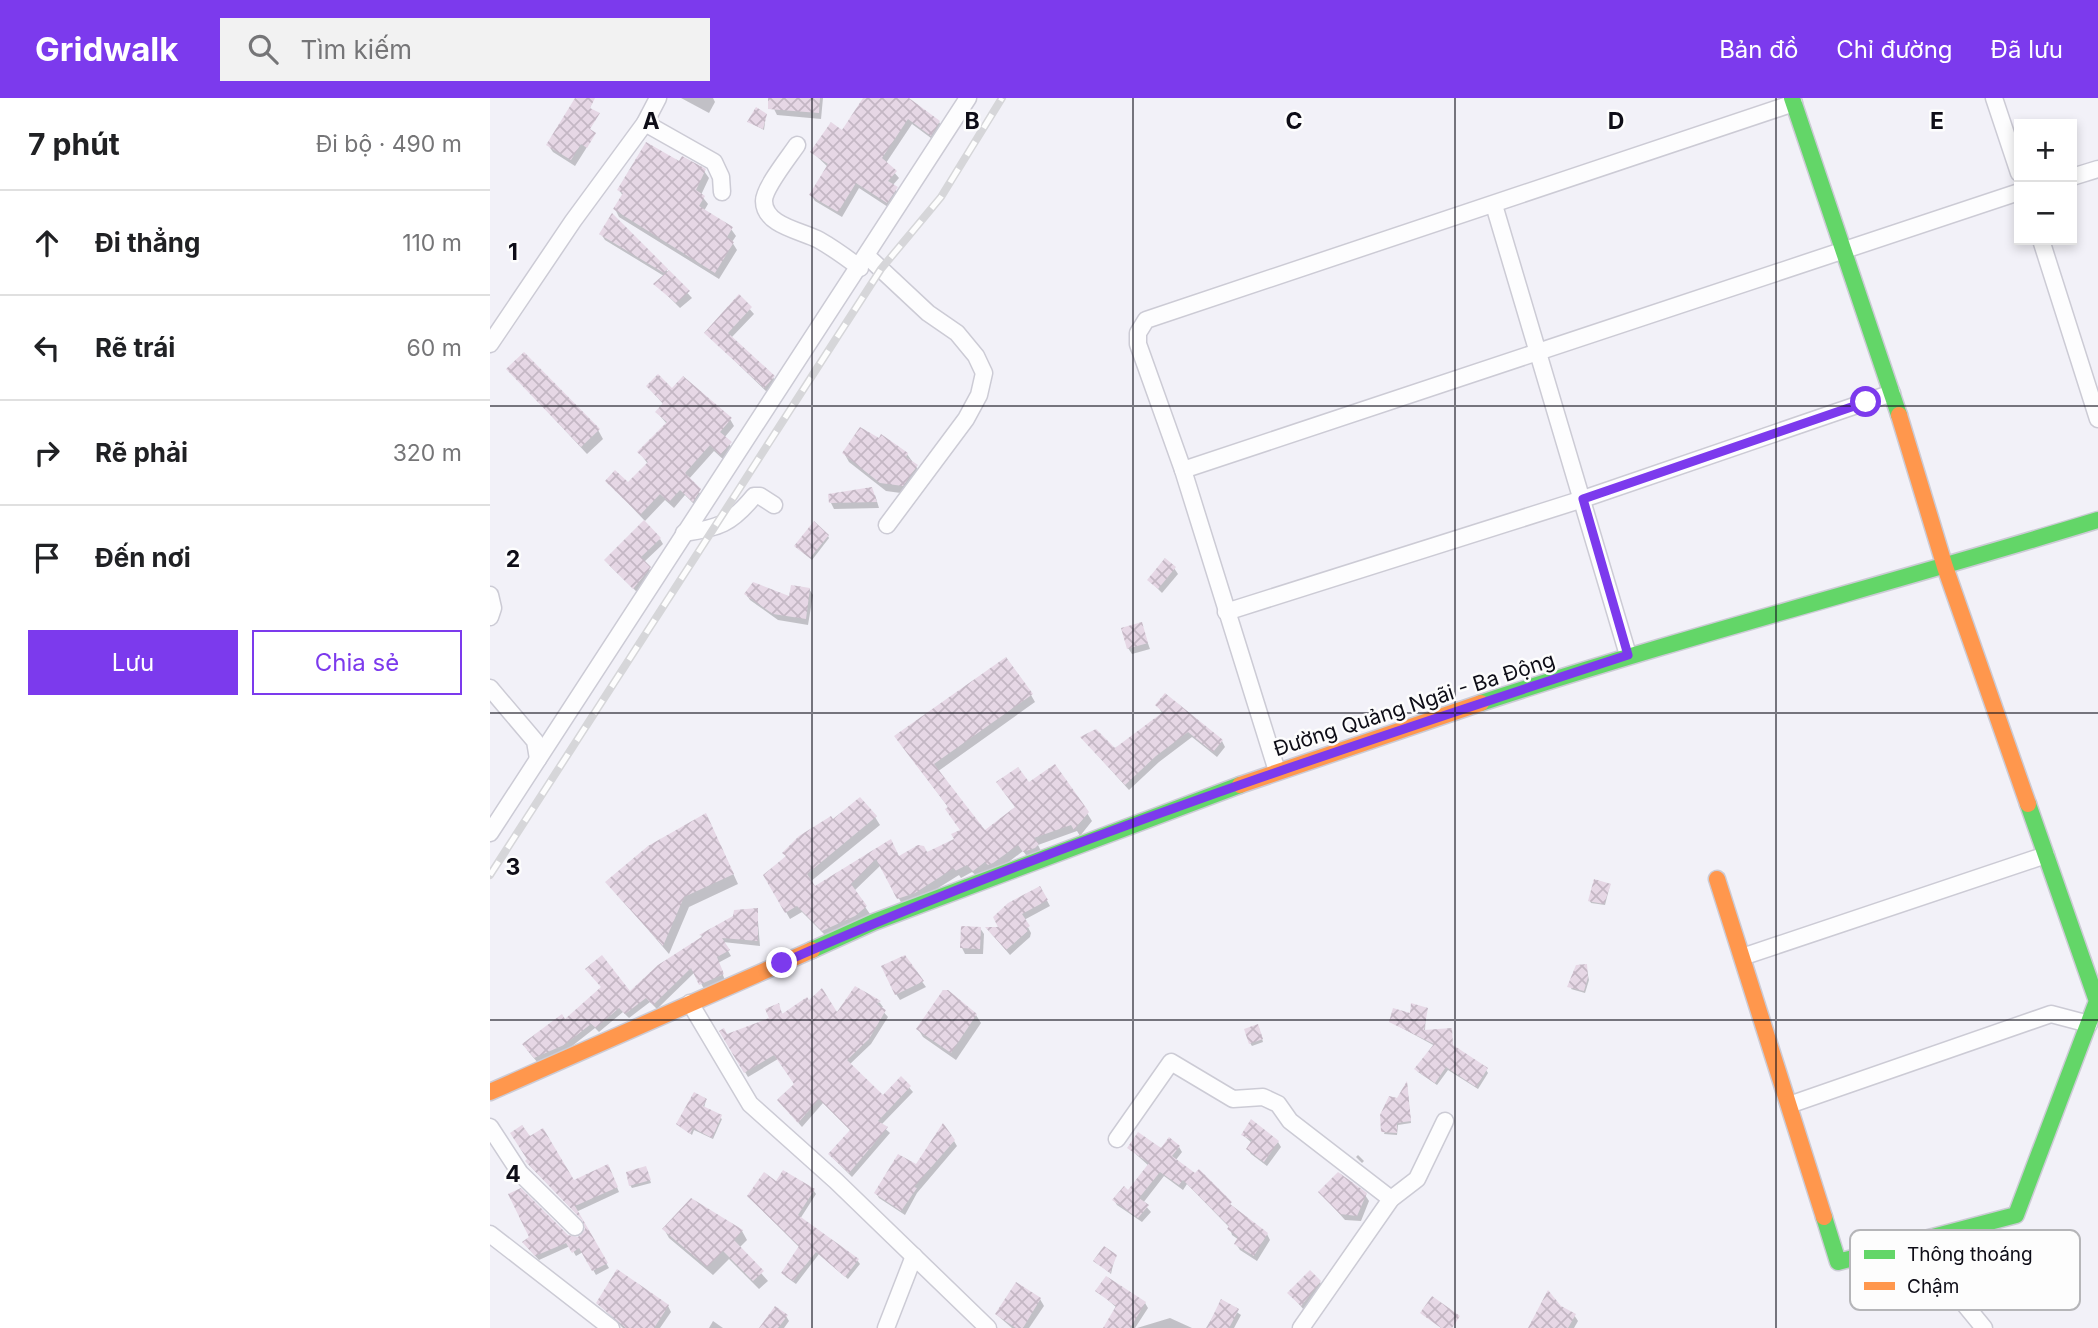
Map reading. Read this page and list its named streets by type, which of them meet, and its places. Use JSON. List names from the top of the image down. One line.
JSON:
{"streets":{"street":["Đường Quảng Ngãi - Ba Động"]},"legend":["Thông thoáng","Chậm"],"page":{"header":"Gridwalk","search":"Tìm kiếm","nav":["Bản đồ","Chỉ đường","Đã lưu"],"heading":["7 phút","Đi bộ · 490 m"],"map_buttons":["+","−"],"list":[["Đi thẳng","110 m"],["Rẽ trái","60 m"],["Rẽ phải","320 m"],"Đến nơi"],"buttons":["Lưu","Chia sẻ"]},"grid":{"columns":["A","B","C","D","E"],"rows":["1","2","3","4"]}}
